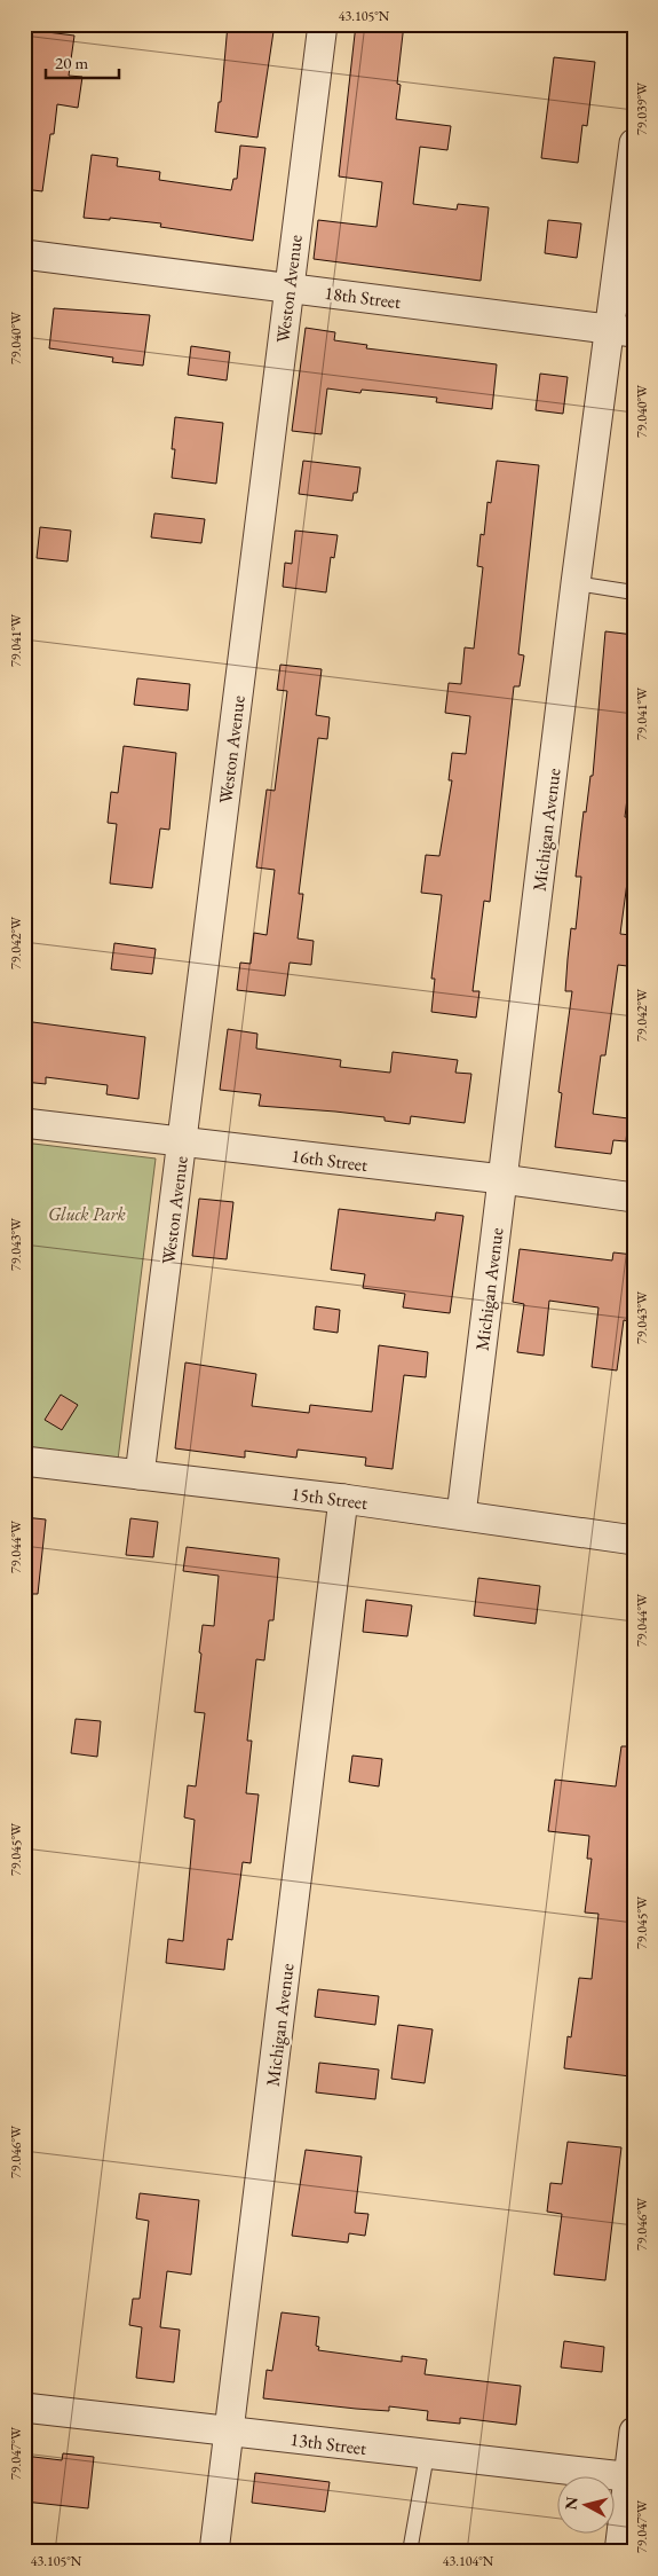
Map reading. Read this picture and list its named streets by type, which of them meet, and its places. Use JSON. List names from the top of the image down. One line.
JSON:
{"streets":{"street":["Weston Avenue","18th Street","Michigan Avenue","16th Street","15th Street","13th Street"]},"crossings":[["Weston Avenue","18th Street"],["Weston Avenue","16th Street"],["Weston Avenue","15th Street"],["18th Street","Michigan Avenue"],["Michigan Avenue","16th Street"],["Michigan Avenue","15th Street"],["Michigan Avenue","13th Street"]],"parks":["Gluck Park"],"scale_bar":"20 m","north":"left","coordinates":["43.105°N","79.039°W","79.040°W","79.041°W","79.042°W","79.043°W","79.044°W","79.045°W","79.046°W","79.047°W","43.104°N"]}
